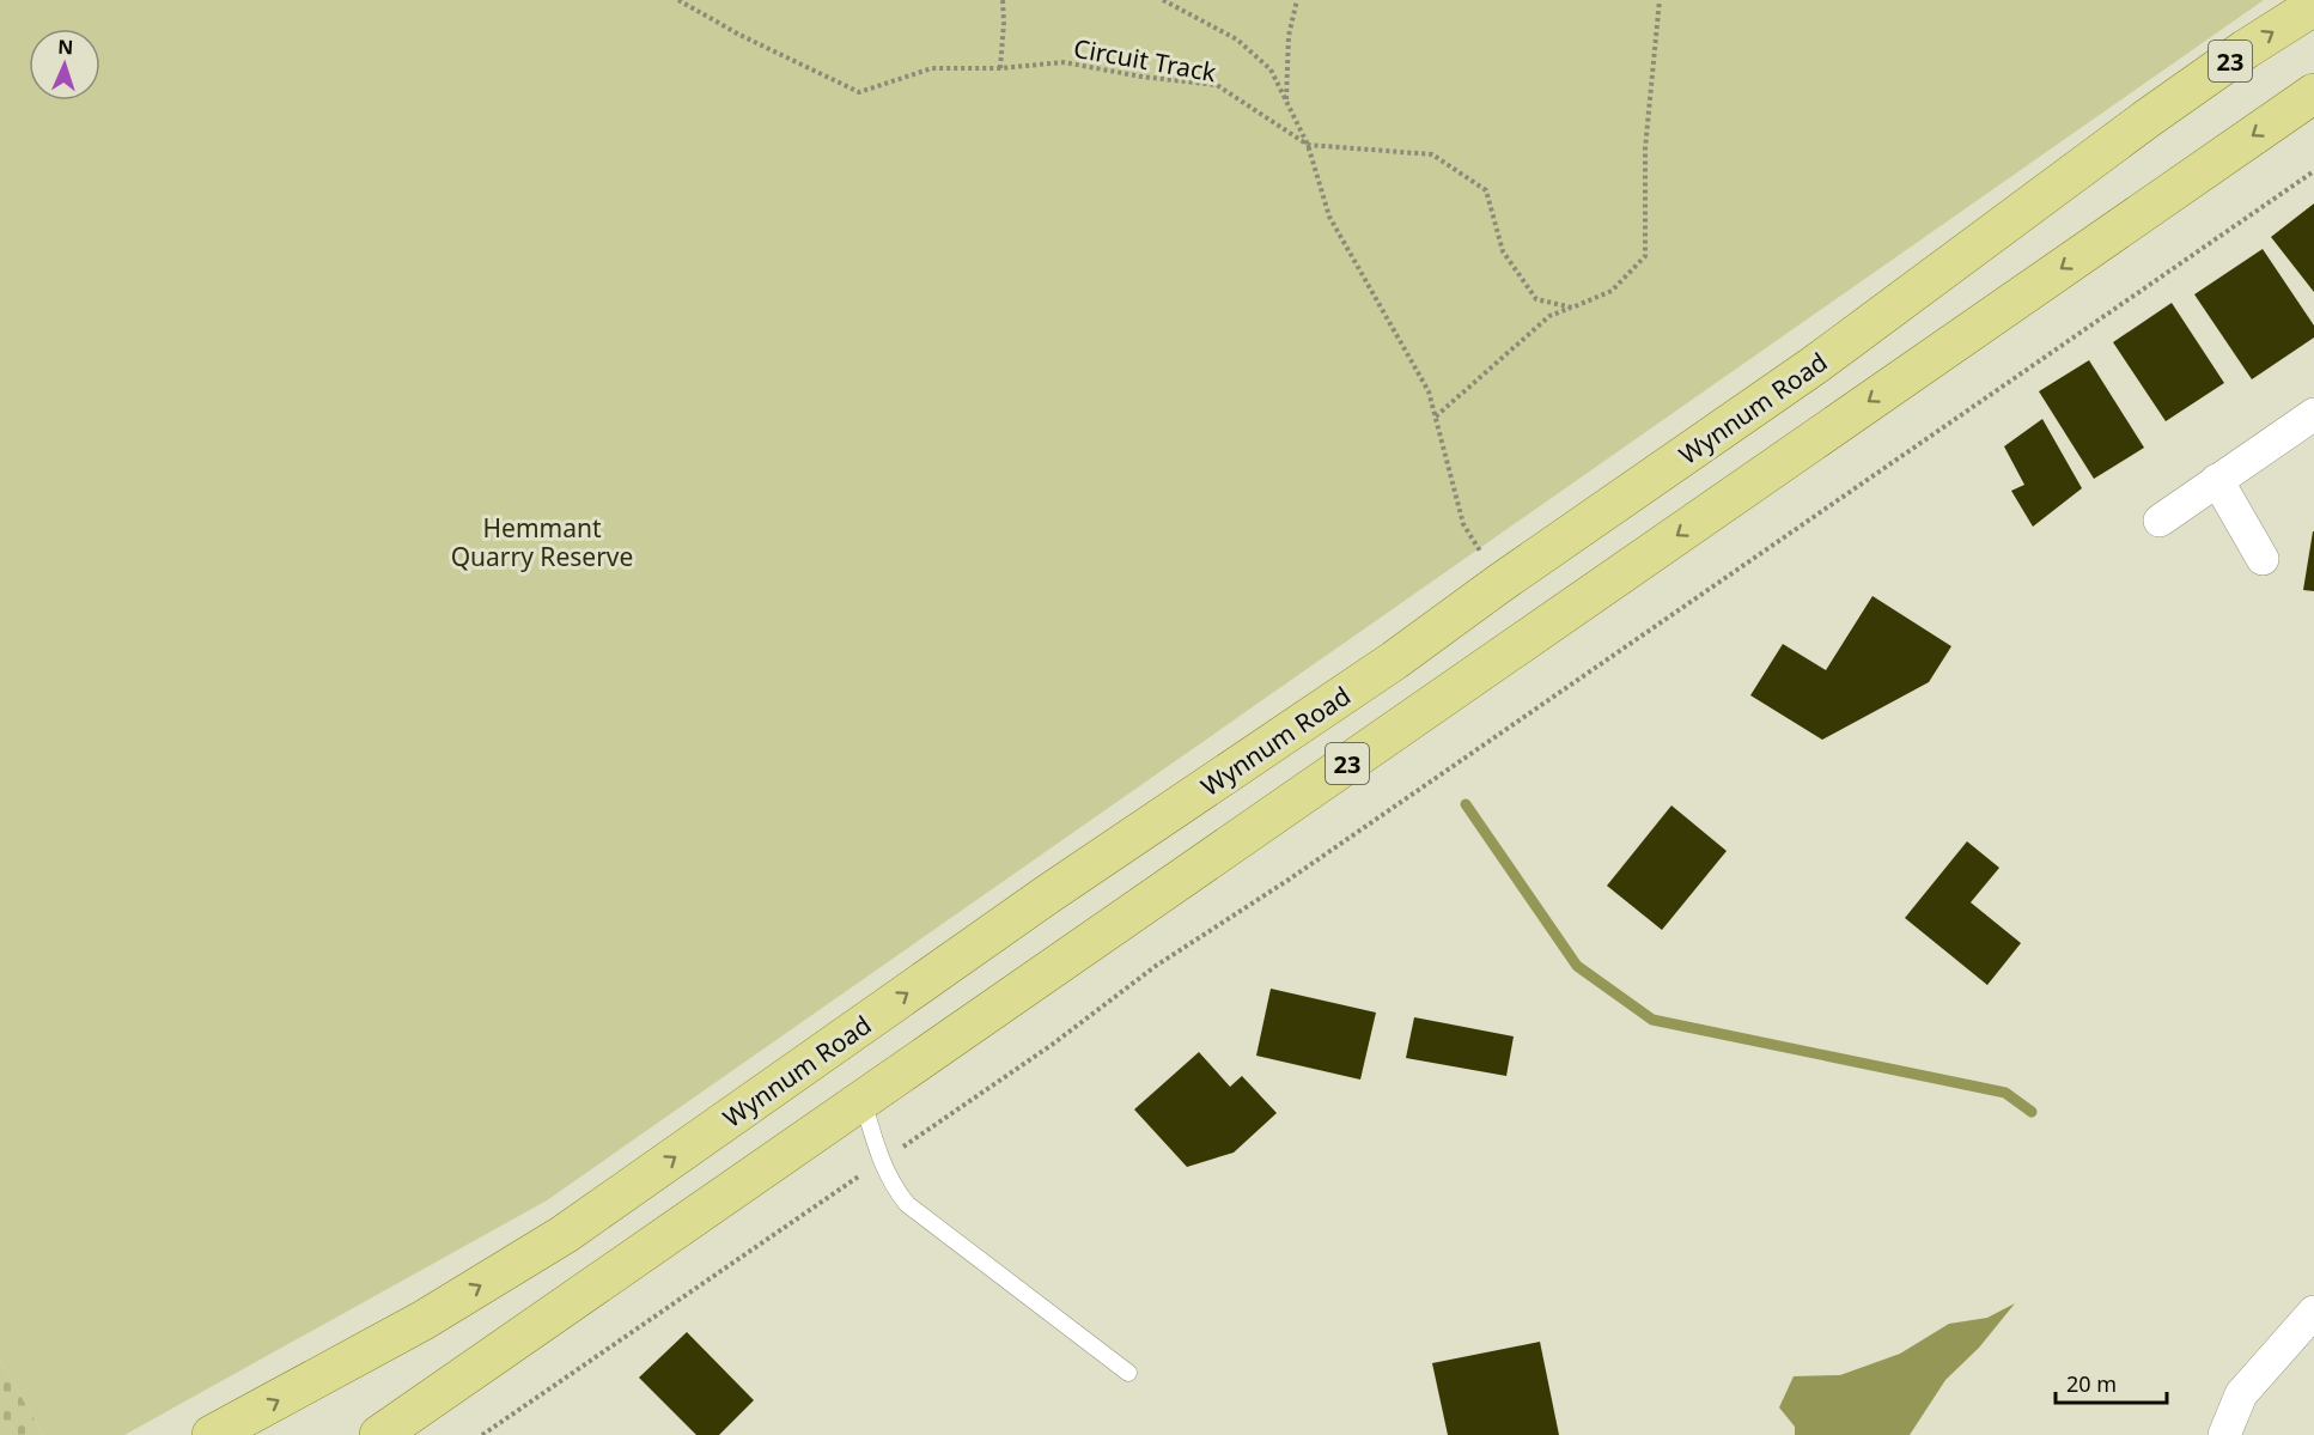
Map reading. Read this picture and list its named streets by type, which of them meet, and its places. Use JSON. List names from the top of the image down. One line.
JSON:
{"streets":{"main road":["23","Wynnum Road"],"path":["Circuit Track"]},"parks":["Hemmant Quarry Reserve"],"scale_bar":"20 m","north":"top"}
